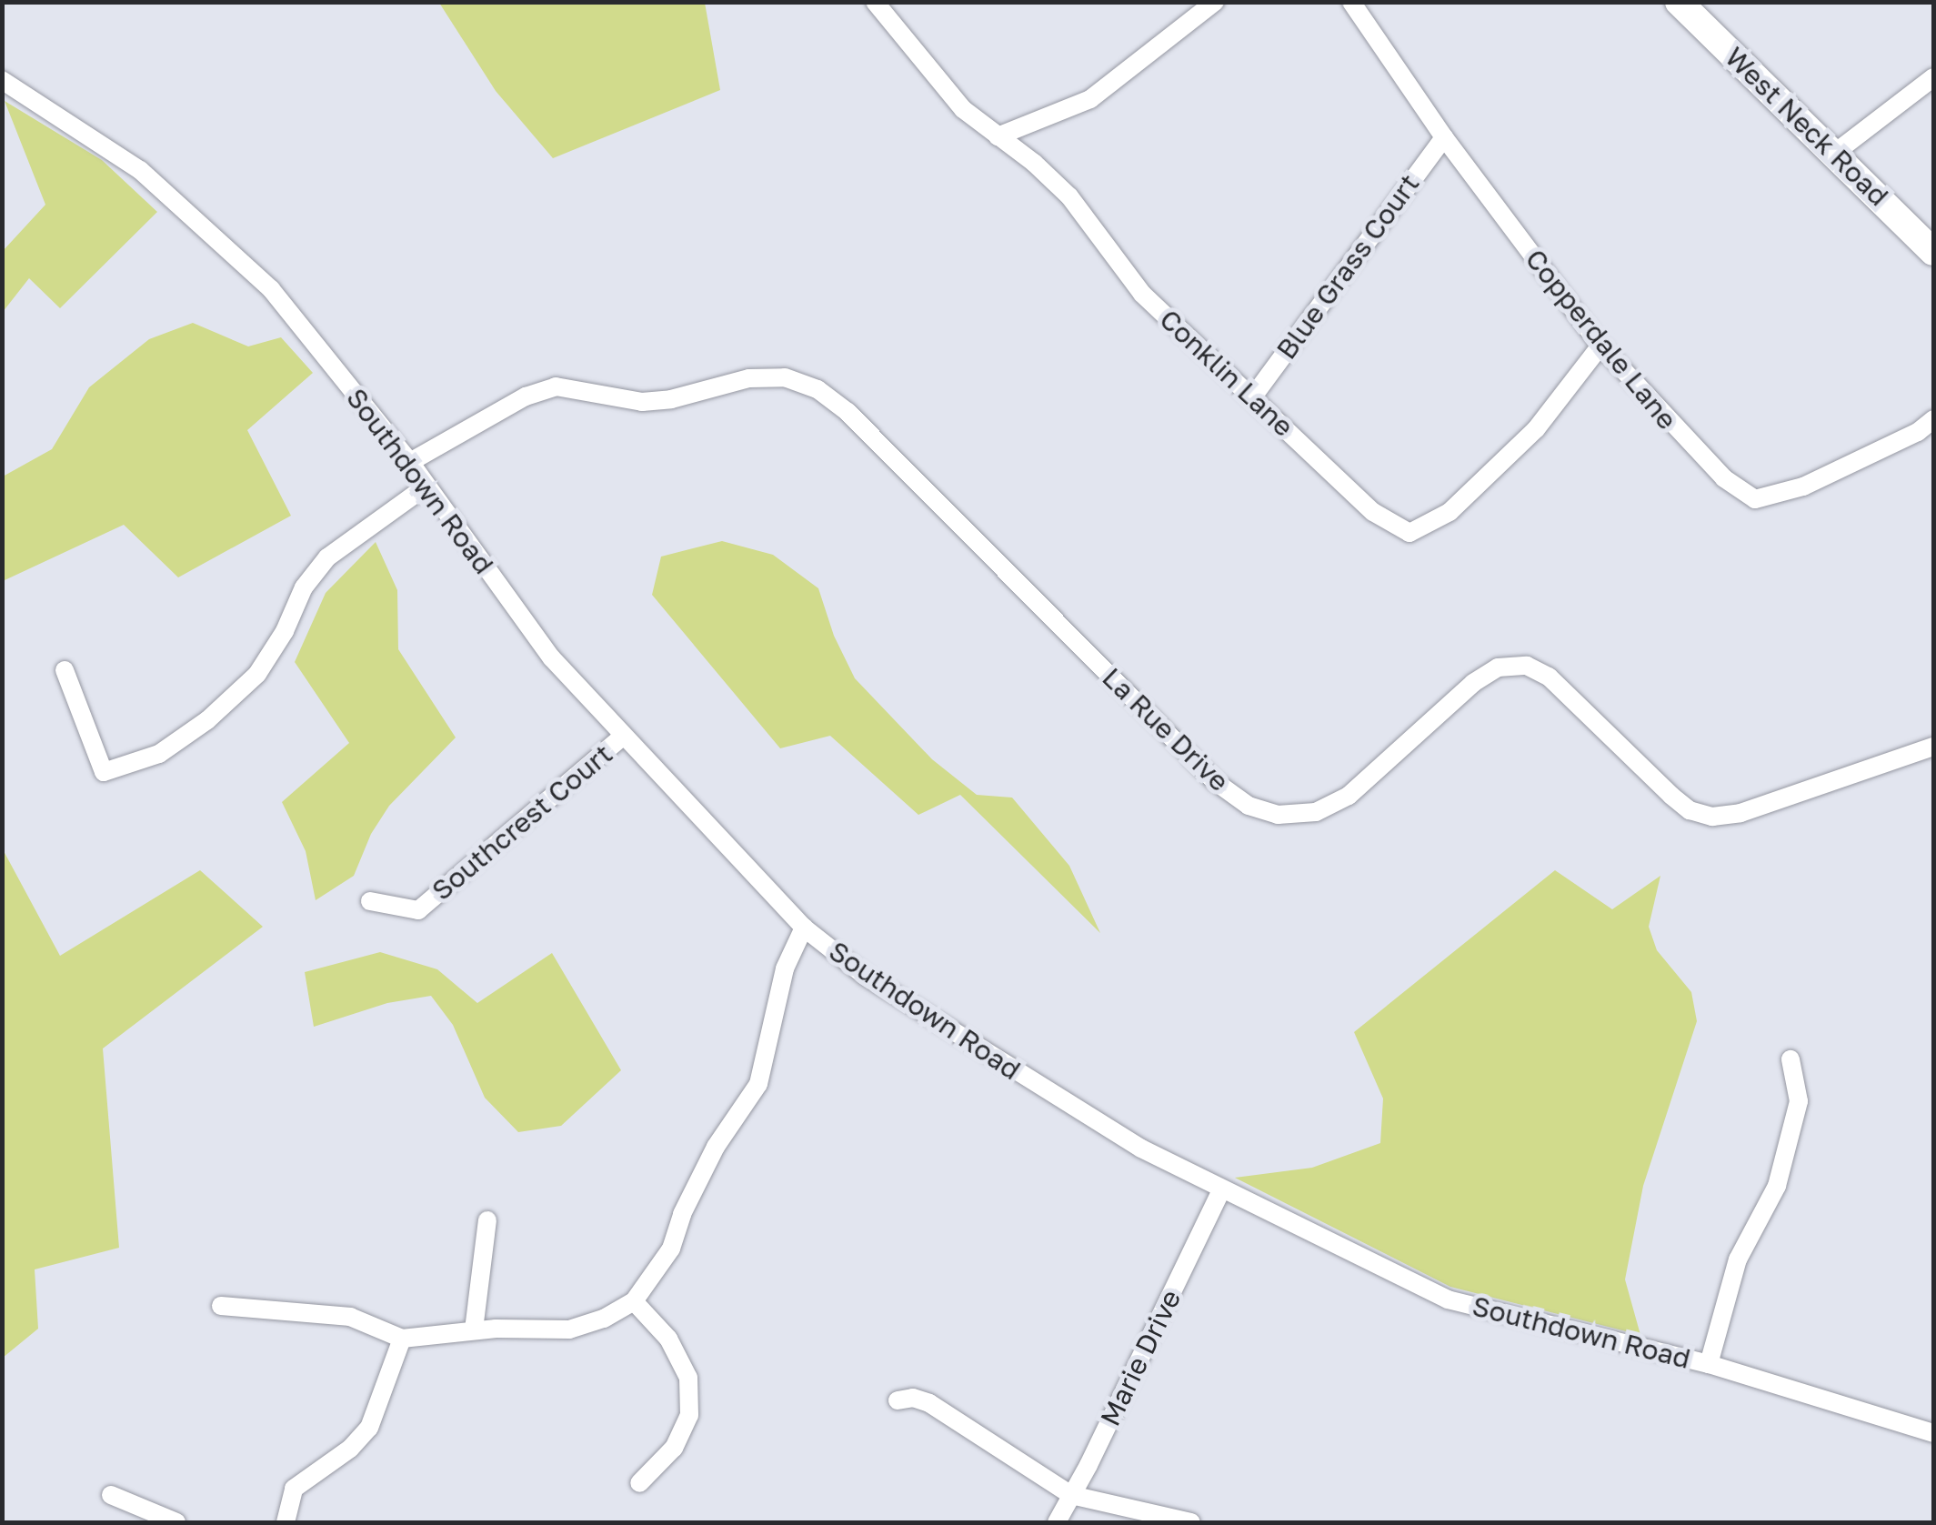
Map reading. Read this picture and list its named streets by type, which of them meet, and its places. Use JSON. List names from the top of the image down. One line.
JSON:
{"streets":{"street":["West Neck Road","Blue Grass Court","Copperdale Lane","Conklin Lane","Southdown Road","La Rue Drive","Southcrest Court","Marie Drive"]},"crossings":[["Blue Grass Court","Copperdale Lane"],["Blue Grass Court","Conklin Lane"],["Copperdale Lane","Conklin Lane"],["Southdown Road","La Rue Drive"],["Southdown Road","Southcrest Court"],["Southdown Road","Marie Drive"]]}
